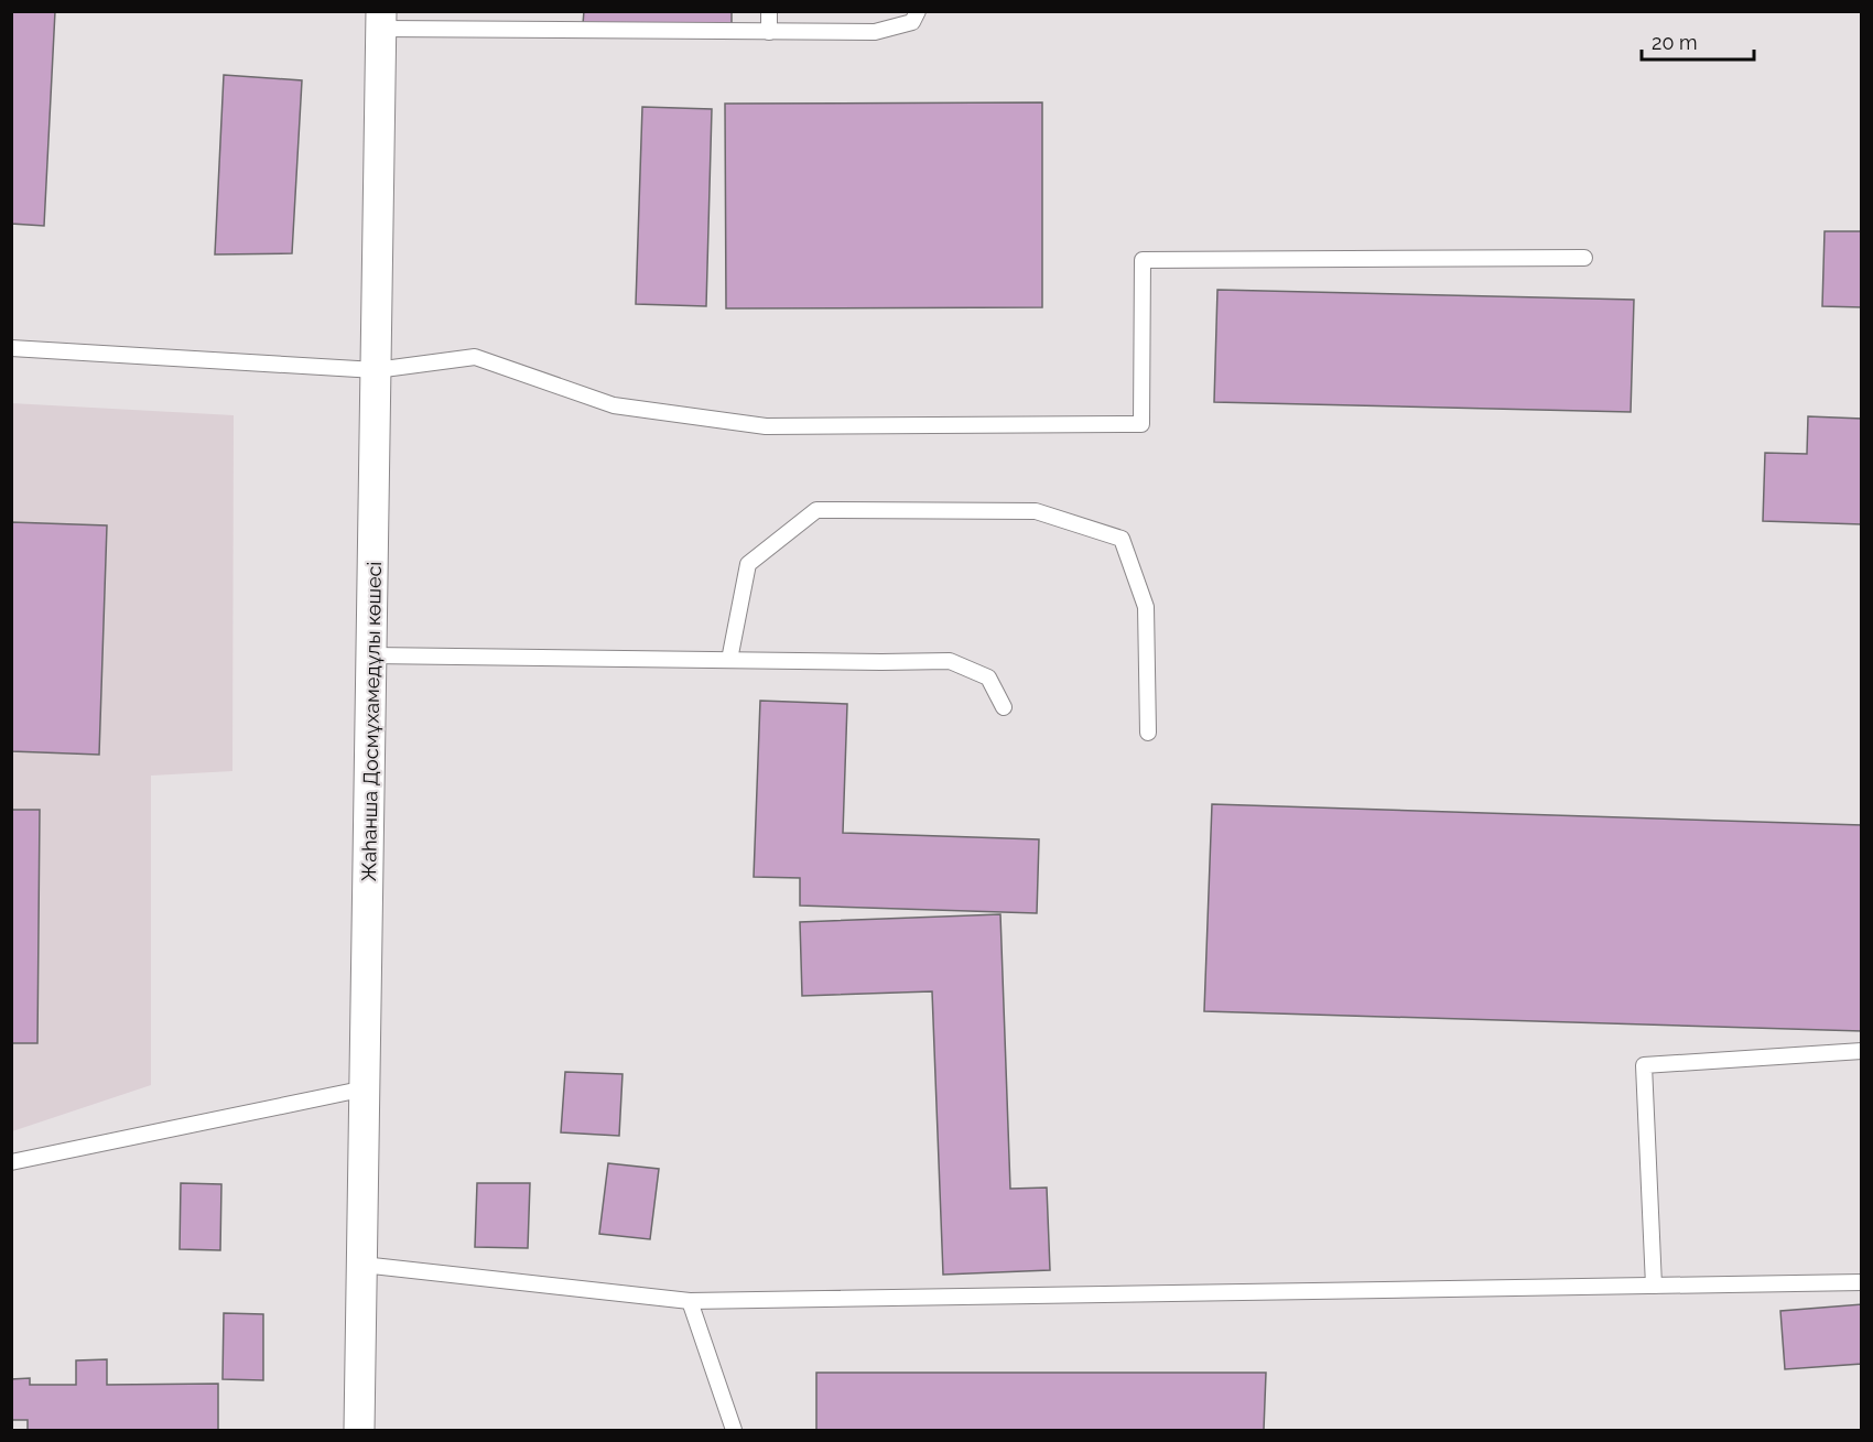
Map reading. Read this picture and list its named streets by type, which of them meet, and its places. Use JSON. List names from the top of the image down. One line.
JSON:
{"streets":{"street":["Жаһанша Досмұхамедұлы көшесі"]},"scale_bar":"20 m"}
